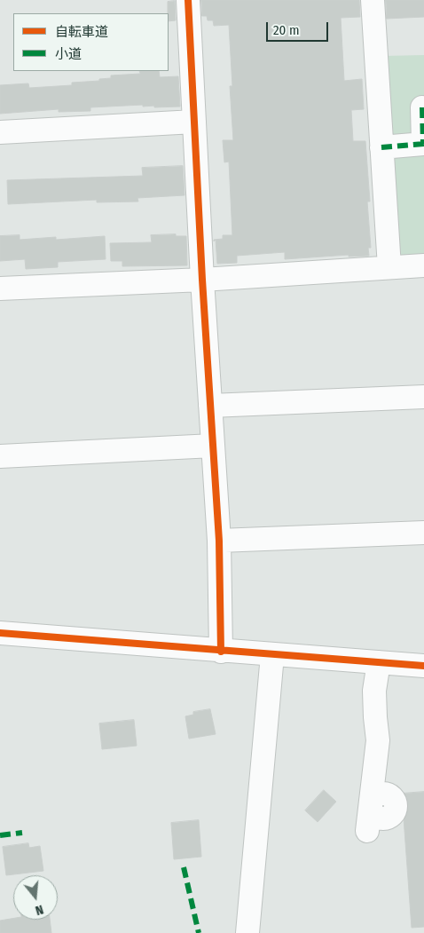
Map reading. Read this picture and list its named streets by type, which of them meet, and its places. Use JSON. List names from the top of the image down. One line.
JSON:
{"legend":["自転車道","小道"],"scale_bar":"20 m","north":"bottom"}
